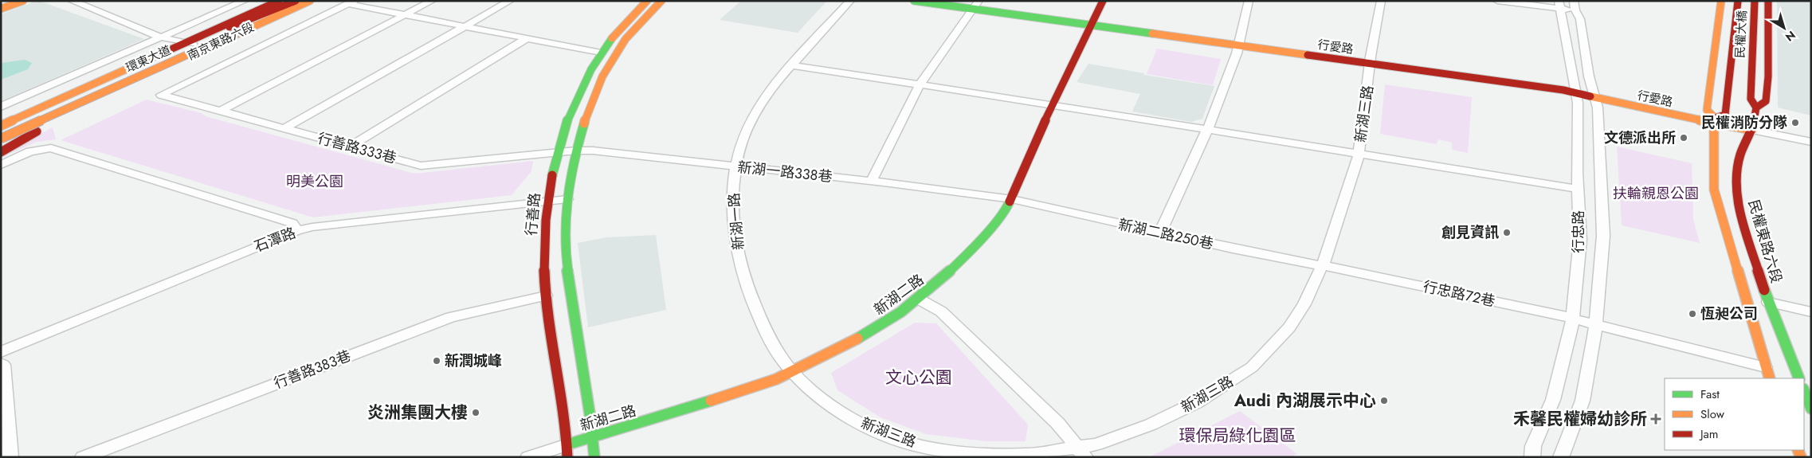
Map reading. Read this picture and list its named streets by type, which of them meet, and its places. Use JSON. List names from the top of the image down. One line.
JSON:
{"streets":{"main road":["民權大橋","南京東路六段","行愛路","環東大道","行善路","民權東路六段","新湖二路"],"street":["新湖三路","行善路333巷","新湖一路338巷","新湖一路","行忠路","新湖二路250巷","石潭路","行忠路72巷","行善路383巷"]},"crossings":[["民權大橋","行愛路"],["民權大橋","民權東路六段"],["行愛路","新湖三路"],["行愛路","行忠路"],["行愛路","民權東路六段"],["行愛路","新湖二路"],["新湖三路","新湖一路"],["新湖三路","新湖二路250巷"],["新湖三路","行忠路72巷"],["新湖三路","新湖二路"],["行善路333巷","新湖一路338巷"],["行善路333巷","行善路"],["新湖一路338巷","行善路"],["新湖一路338巷","新湖一路"],["新湖一路338巷","新湖二路250巷"],["新湖一路338巷","新湖二路"],["行善路","石潭路"],["行善路","新湖二路"],["行善路","行善路383巷"],["新湖一路","新湖二路"],["行忠路","行忠路72巷"],["新湖二路250巷","行忠路72巷"],["新湖二路250巷","新湖二路"]],"parks":["明美公園","扶輪親恩公園","文心公園","環保局綠化園區"],"places":{"other":["民權消防分隊","文德派出所","創見資訊","恆昶公司","新潤城峰","Audi 內湖展示中心","炎洲集團大樓"],"health":["禾馨民權婦幼診所"]},"legend":["Fast","Slow","Jam"],"north":"bottom right"}
